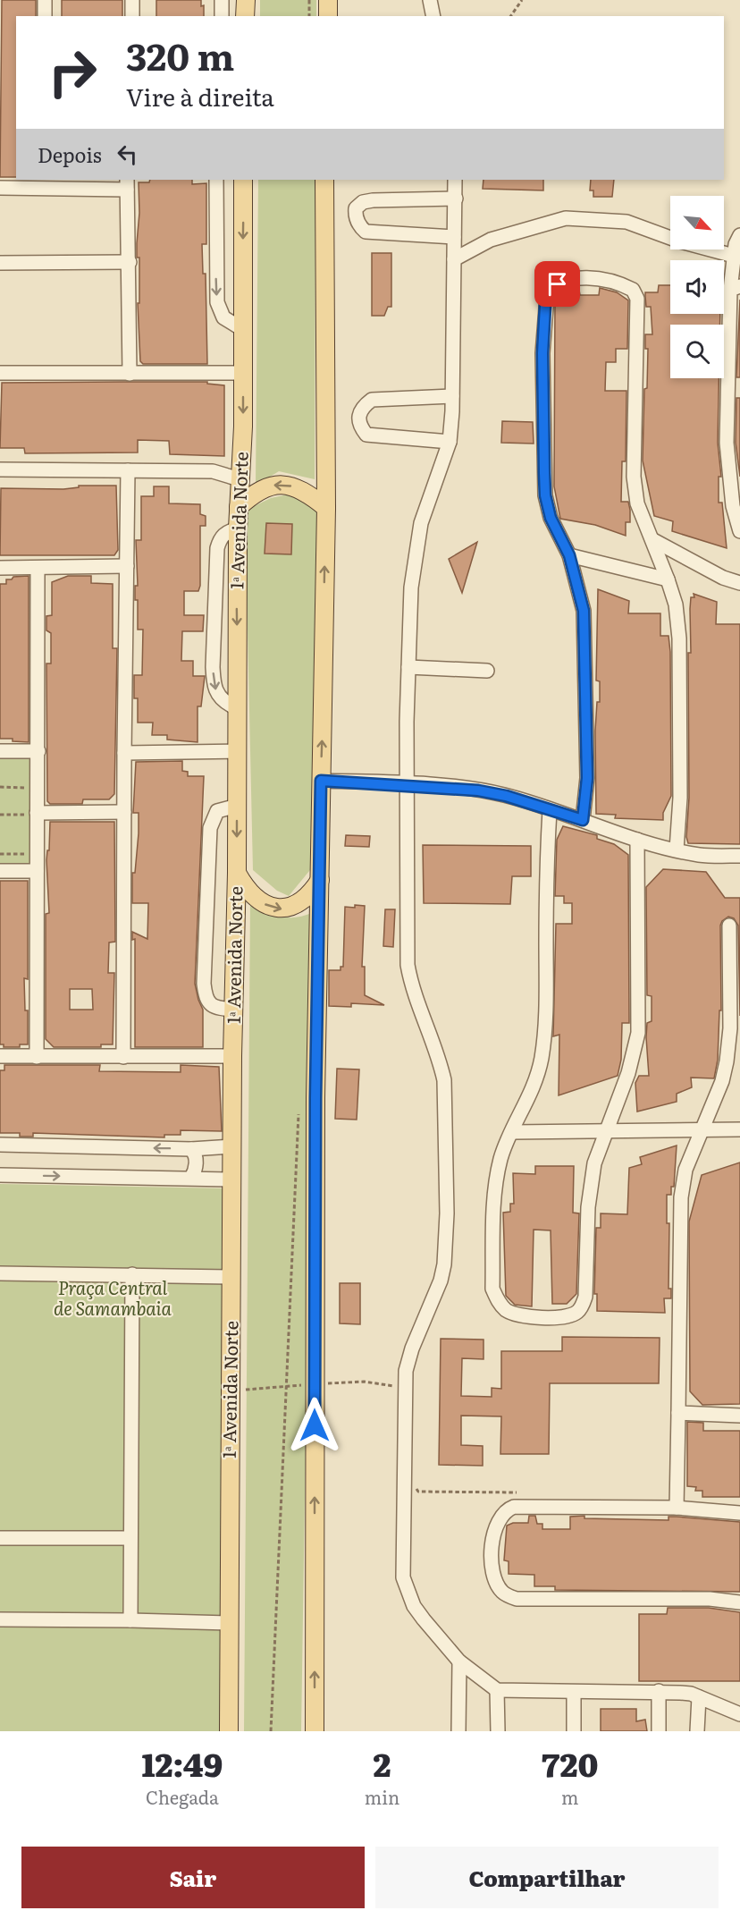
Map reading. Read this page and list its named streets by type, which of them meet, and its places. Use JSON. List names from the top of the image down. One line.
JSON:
{"streets":{"main road":["1ᵃ Avenida Norte"]},"parks":["Praça Central de Samambaia"],"north":"bottom right","page":{"turn":["320 m","Vire à direita"],"then":"Depois","eta":["12:49","Chegada","2","min","720","m"],"buttons":["Sair","Compartilhar"]}}
